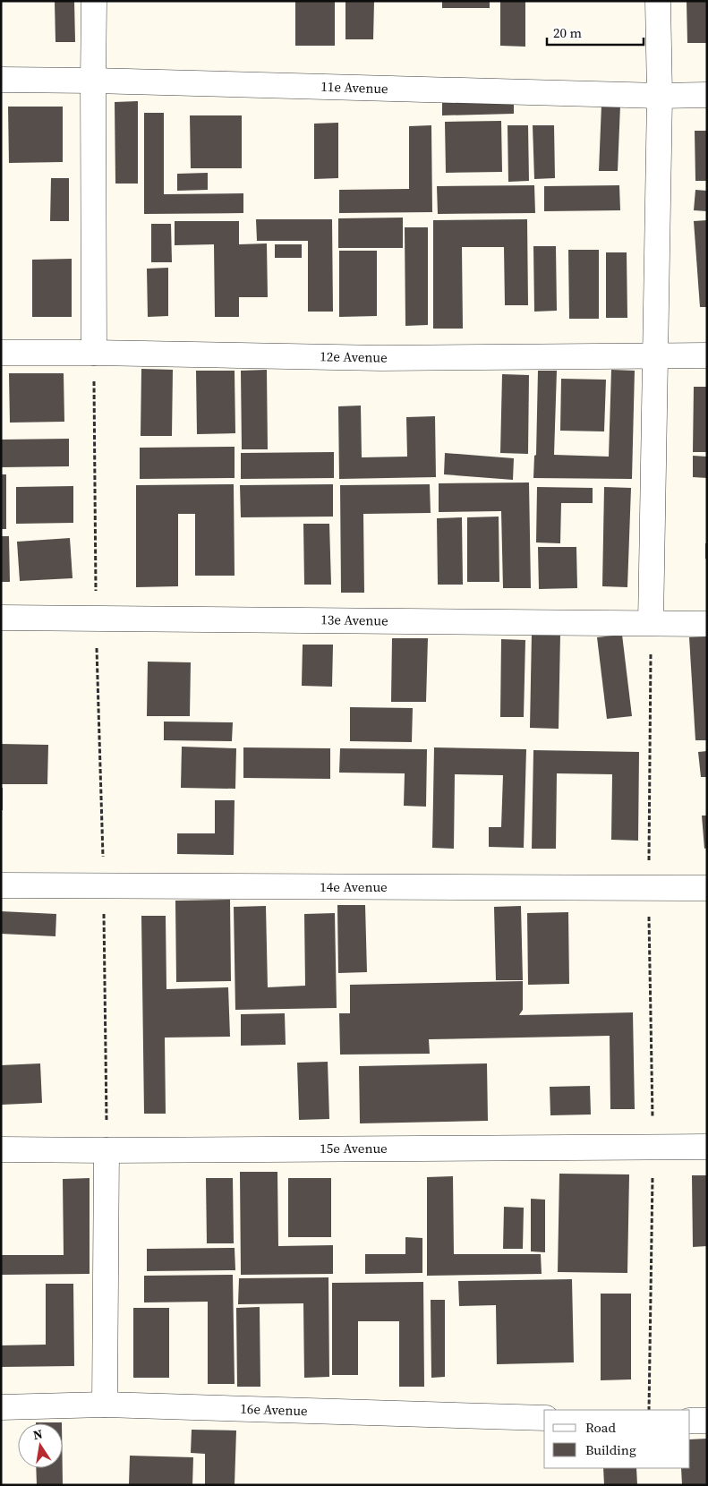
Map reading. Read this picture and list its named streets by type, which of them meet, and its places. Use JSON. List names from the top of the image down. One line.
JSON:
{"streets":{"street":["11e Avenue","12e Avenue","13e Avenue","14e Avenue","15e Avenue","16e Avenue"]},"legend":["Road","Building"],"scale_bar":"20 m","north":"top"}
